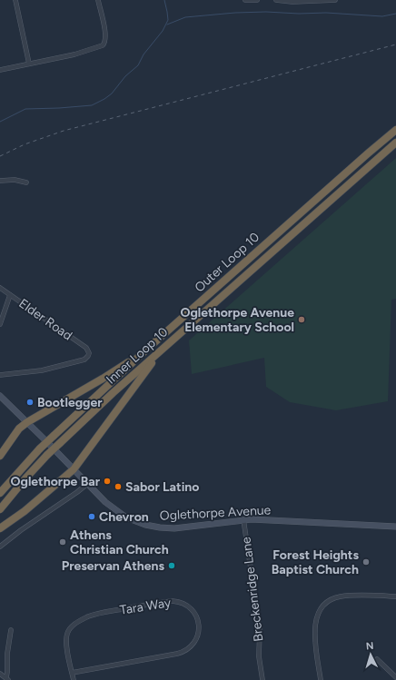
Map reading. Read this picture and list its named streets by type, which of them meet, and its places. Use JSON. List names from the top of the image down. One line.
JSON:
{"streets":{"highway":["Outer Loop 10","Inner Loop 10"],"main road":["Oglethorpe Avenue"],"street":["Elder Road","Breckenridge Lane","Tara Way"]},"crossings":[["Oglethorpe Avenue","Breckenridge Lane"]],"places":["Oglethorpe Avenue Elementary School","Bootlegger","Oglethorpe Bar","Sabor Latino","Chevron","Athens Christian Church","Forest Heights Baptist Church","Preservan Athens"],"north":"top"}
